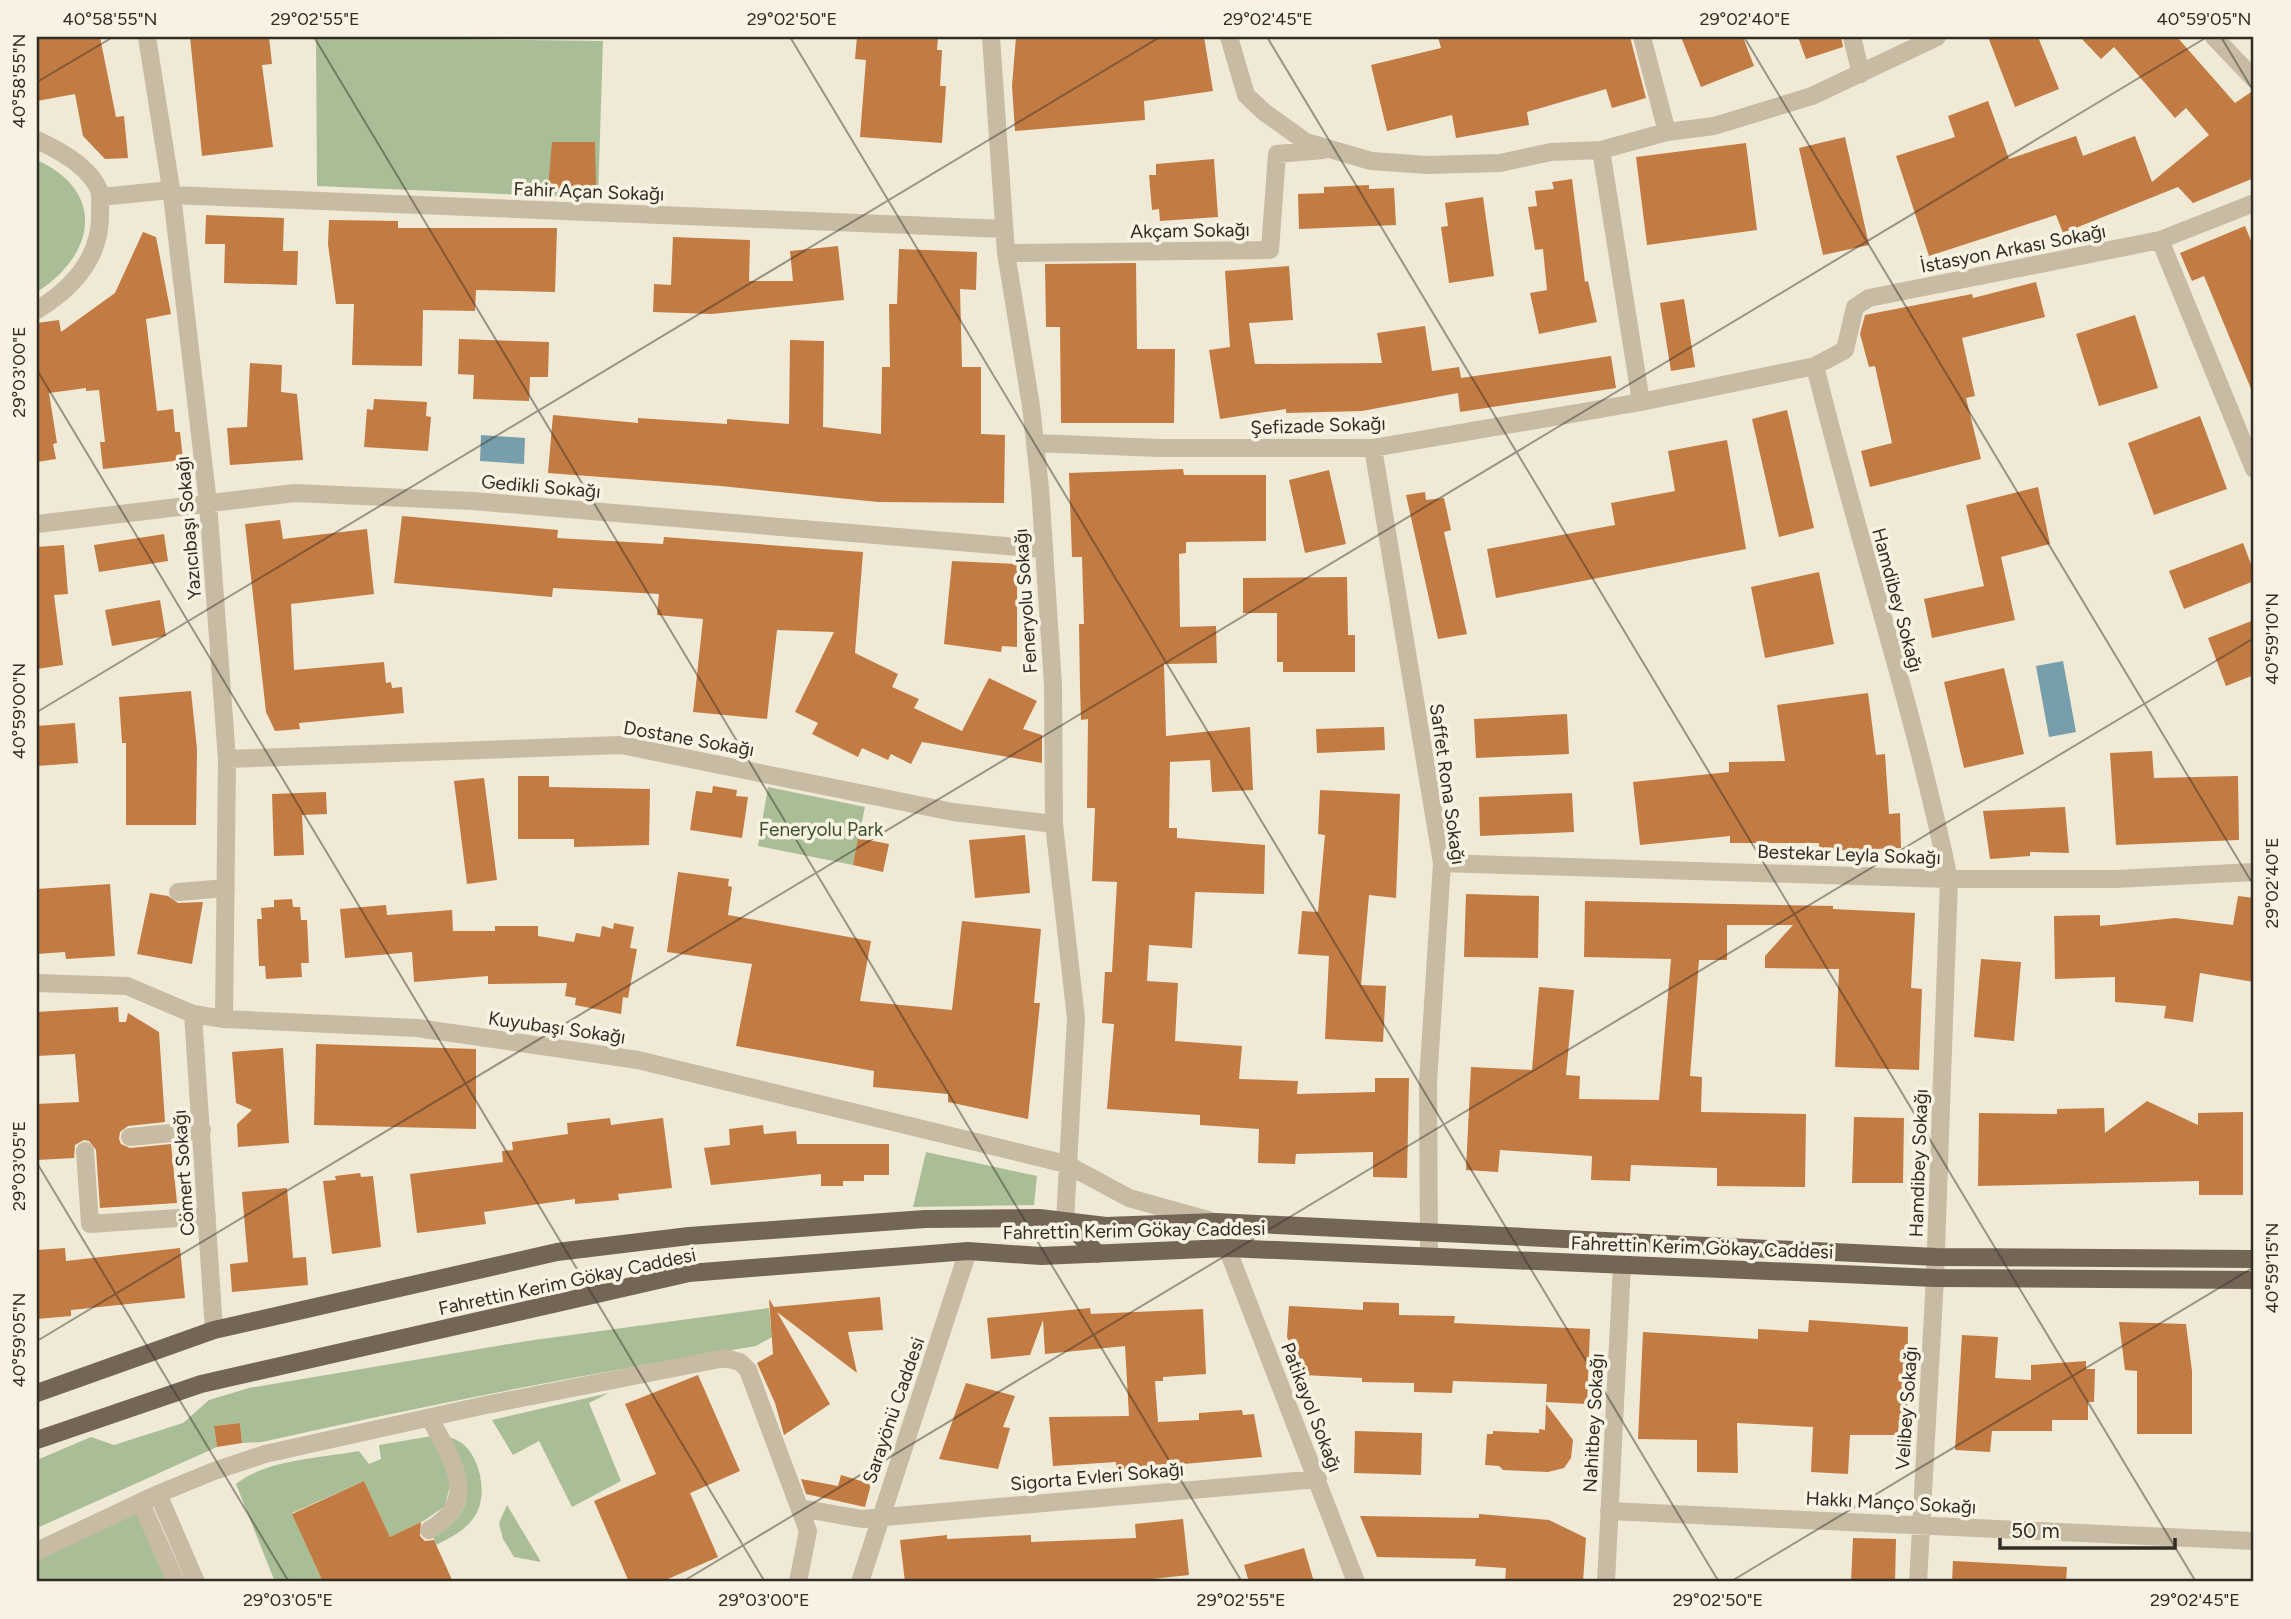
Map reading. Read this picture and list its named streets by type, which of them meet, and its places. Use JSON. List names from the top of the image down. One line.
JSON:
{"streets":{"main road":["Fahrettin Kerim Gökay Caddesi"],"street":["Fahir Açan Sokağı","Akçam Sokağı","İstasyon Arkası Sokağı","Şefizade Sokağı","Gedikli Sokağı","Yazıcıbaşı Sokağı","Hamdibey Sokağı","Feneryolu Sokağı","Dostane Sokağı","Saffet Rona Sokağı","Bestekar Leyla Sokağı","Kuyubaşı Sokağı","Cömert Sokağı","Patikayol Sokağı","Velibey Sokağı","Sarayönü Caddesi","Nahitbey Sokağı","Sigorta Evleri Sokağı","Hakkı Manço Sokağı"]},"crossings":[["Fahir Açan Sokağı","Yazıcıbaşı Sokağı"],["Fahir Açan Sokağı","Feneryolu Sokağı"],["Akçam Sokağı","Feneryolu Sokağı"],["İstasyon Arkası Sokağı","Hamdibey Sokağı"],["Şefizade Sokağı","Feneryolu Sokağı"],["Şefizade Sokağı","Saffet Rona Sokağı"],["Gedikli Sokağı","Yazıcıbaşı Sokağı"],["Gedikli Sokağı","Feneryolu Sokağı"],["Yazıcıbaşı Sokağı","Dostane Sokağı"],["Yazıcıbaşı Sokağı","Kuyubaşı Sokağı"],["Hamdibey Sokağı","Bestekar Leyla Sokağı"],["Hamdibey Sokağı","Fahrettin Kerim Gökay Caddesi"],["Hamdibey Sokağı","Velibey Sokağı"],["Feneryolu Sokağı","Dostane Sokağı"],["Feneryolu Sokağı","Kuyubaşı Sokağı"],["Feneryolu Sokağı","Fahrettin Kerim Gökay Caddesi"],["Saffet Rona Sokağı","Bestekar Leyla Sokağı"],["Saffet Rona Sokağı","Fahrettin Kerim Gökay Caddesi"],["Kuyubaşı Sokağı","Cömert Sokağı"],["Kuyubaşı Sokağı","Fahrettin Kerim Gökay Caddesi"],["Cömert Sokağı","Fahrettin Kerim Gökay Caddesi"],["Fahrettin Kerim Gökay Caddesi","Patikayol Sokağı"],["Fahrettin Kerim Gökay Caddesi","Velibey Sokağı"],["Fahrettin Kerim Gökay Caddesi","Sarayönü Caddesi"],["Fahrettin Kerim Gökay Caddesi","Nahitbey Sokağı"],["Patikayol Sokağı","Sigorta Evleri Sokağı"],["Velibey Sokağı","Hakkı Manço Sokağı"],["Sarayönü Caddesi","Sigorta Evleri Sokağı"],["Nahitbey Sokağı","Hakkı Manço Sokağı"]],"parks":["Feneryolu Park"],"scale_bar":"50 m","coordinates":["40°58'55\"N","29°02'55\"E","29°02'50\"E","29°02'45\"E","29°02'40\"E","40°59'05\"N","29°03'00\"E","40°59'10\"N","40°59'00\"N","29°03'05\"E","40°59'15\"N"]}
